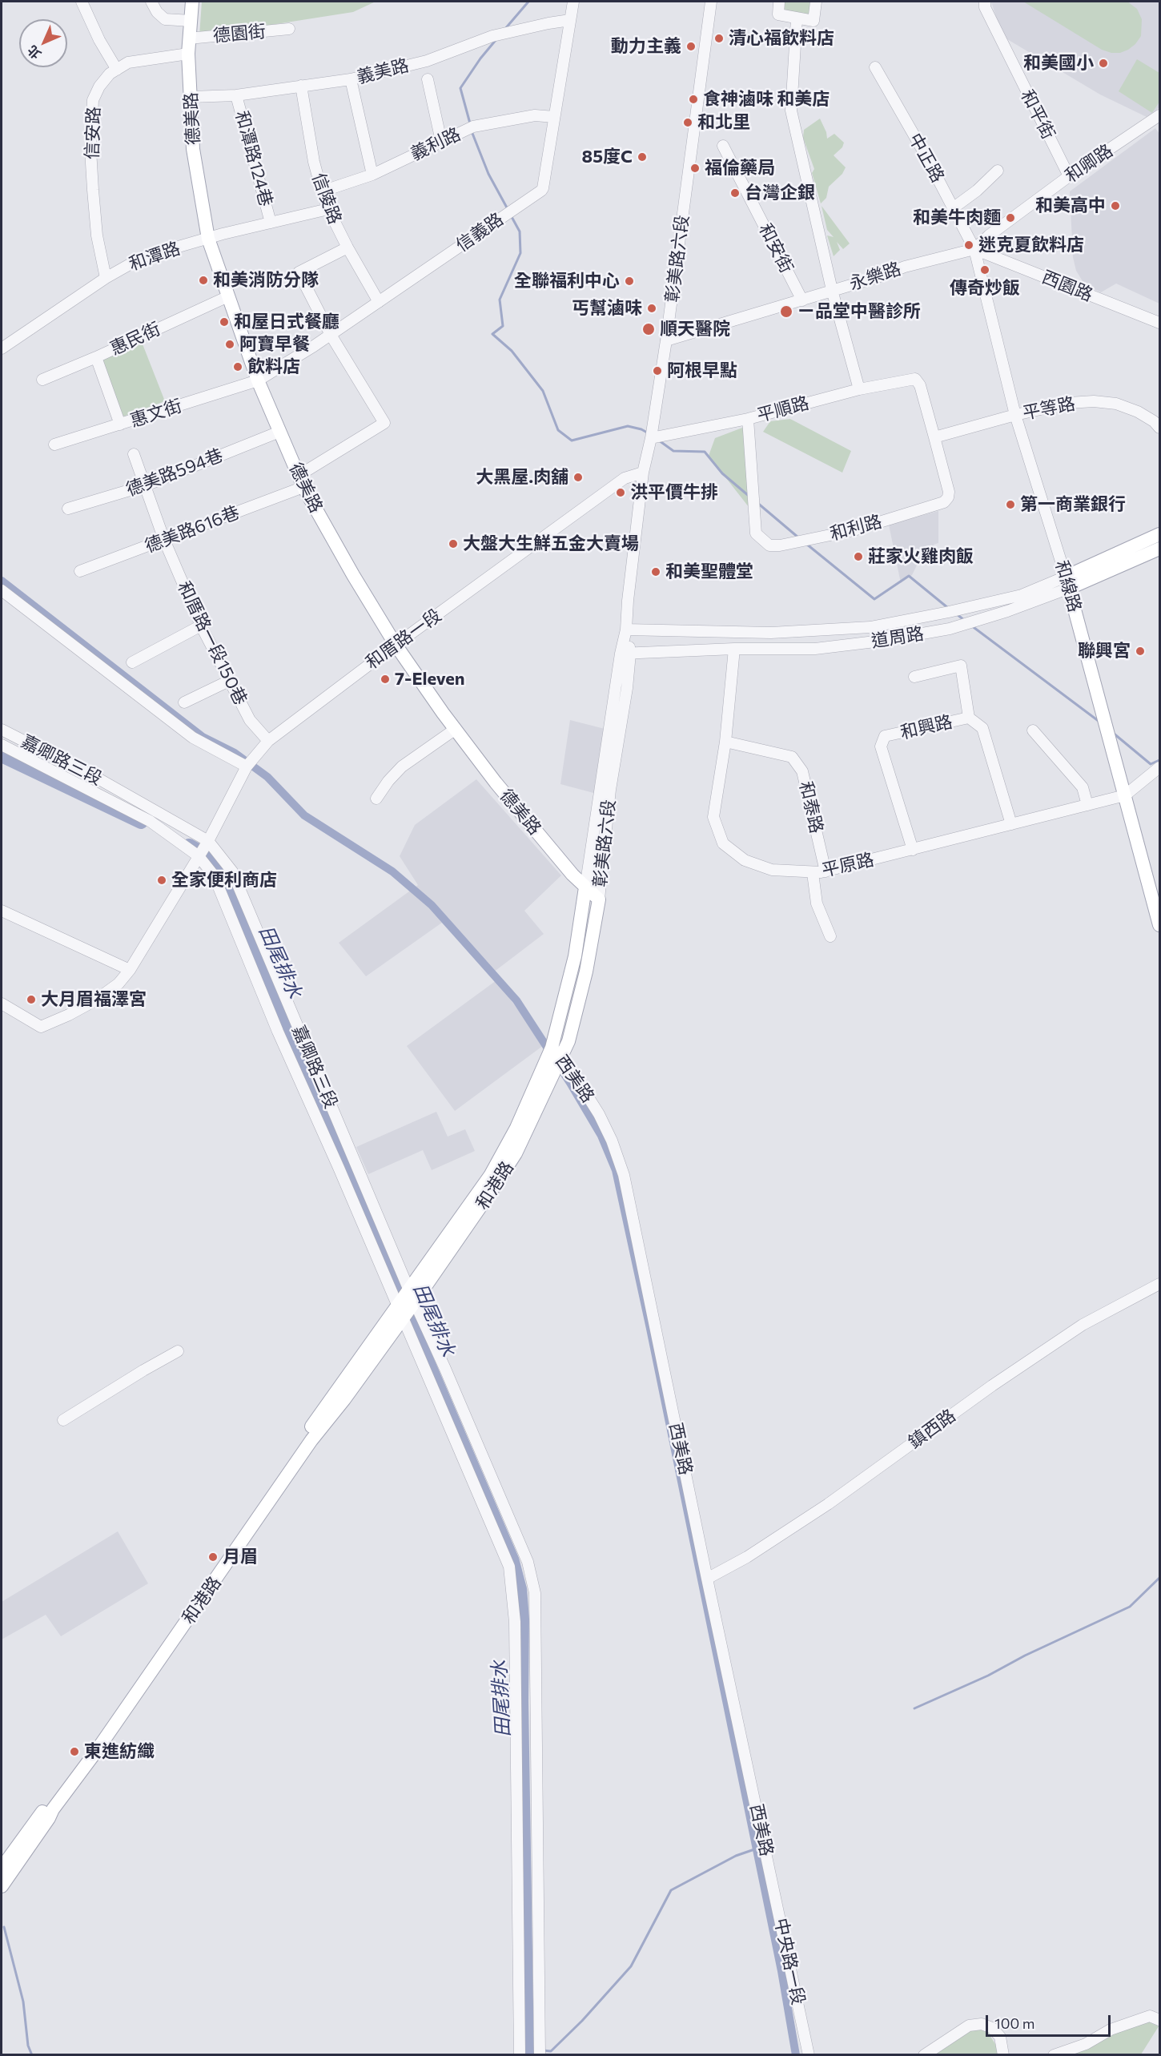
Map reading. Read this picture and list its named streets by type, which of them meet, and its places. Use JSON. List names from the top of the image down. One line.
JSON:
{"streets":{"main road":["德美路","彰美路六段","和線路","道周路","和港路"],"street":["德園街","義美路","和平街","信安路","義利路","中正路","和潭路124巷","和卿路","信陵路","信義路","和安街","和潭路","永樂路","西園路","惠民街","平等路","平順路","惠文街","德美路594巷","和利路","德美路616巷","和厝路一段","和厝路一段150巷","和興路","嘉卿路三段","和泰路","平原路","西美路","鎮西路","中央路一段"]},"crossings":[["德園街","德美路"],["義美路","德美路"],["義美路","和潭路124巷"],["義美路","信陵路"],["義美路","信義路"],["和平街","和卿路"],["德美路","信安路"],["德美路","信義路"],["德美路","和潭路"],["德美路","彰美路六段"],["德美路","惠民街"],["德美路","惠文街"],["德美路","德美路594巷"],["德美路","德美路616巷"],["德美路","和厝路一段"],["信安路","和潭路"],["義利路","信陵路"],["義利路","信義路"],["中正路","和卿路"],["中正路","永樂路"],["中正路","西園路"],["中正路","和線路"],["和潭路124巷","和潭路"],["和卿路","永樂路"],["和卿路","西園路"],["和卿路","和線路"],["信陵路","信義路"],["信陵路","和潭路"],["信義路","惠文街"],["信義路","德美路616巷"],["和安街","永樂路"],["彰美路六段","永樂路"],["彰美路六段","平順路"],["彰美路六段","道周路"],["彰美路六段","和厝路一段"],["彰美路六段","西美路"],["彰美路六段","和港路"],["永樂路","西園路"],["永樂路","和線路"],["西園路","和線路"],["平等路","和利路"],["平等路","和線路"],["平順路","和利路"],["德美路594巷","和厝路一段150巷"],["德美路616巷","和厝路一段150巷"],["和線路","道周路"],["和線路","平原路"],["道周路","平原路"],["和厝路一段","和厝路一段150巷"],["和厝路一段","嘉卿路三段"],["和興路","平原路"],["嘉卿路三段","和港路"],["和泰路","平原路"],["西美路","和港路"],["西美路","鎮西路"],["西美路","中央路一段"]],"water":["田尾排水"],"places":["清心福飲料店","動力主義","和美國小","食神滷味 和美店","和北里","85度C","福倫藥局","台灣企銀","和美高中","和美牛肉麵","迷克夏飲料店","傳奇炒飯","和美消防分隊","全聯福利中心","丐幫滷味","ㄧ品堂中醫診所","和屋日式餐廳","順天醫院","阿寶早餐","飲料店","阿根早點","大黑屋.肉舖","洪平價牛排","第一商業銀行","大盤大生鮮五金大賣場","莊家火雞肉飯","和美聖體堂","聯興宮","7-Eleven","全家便利商店","大月眉福澤宮","月眉","東進紡織"],"scale_bar":"100 m","north":"bottom left"}
